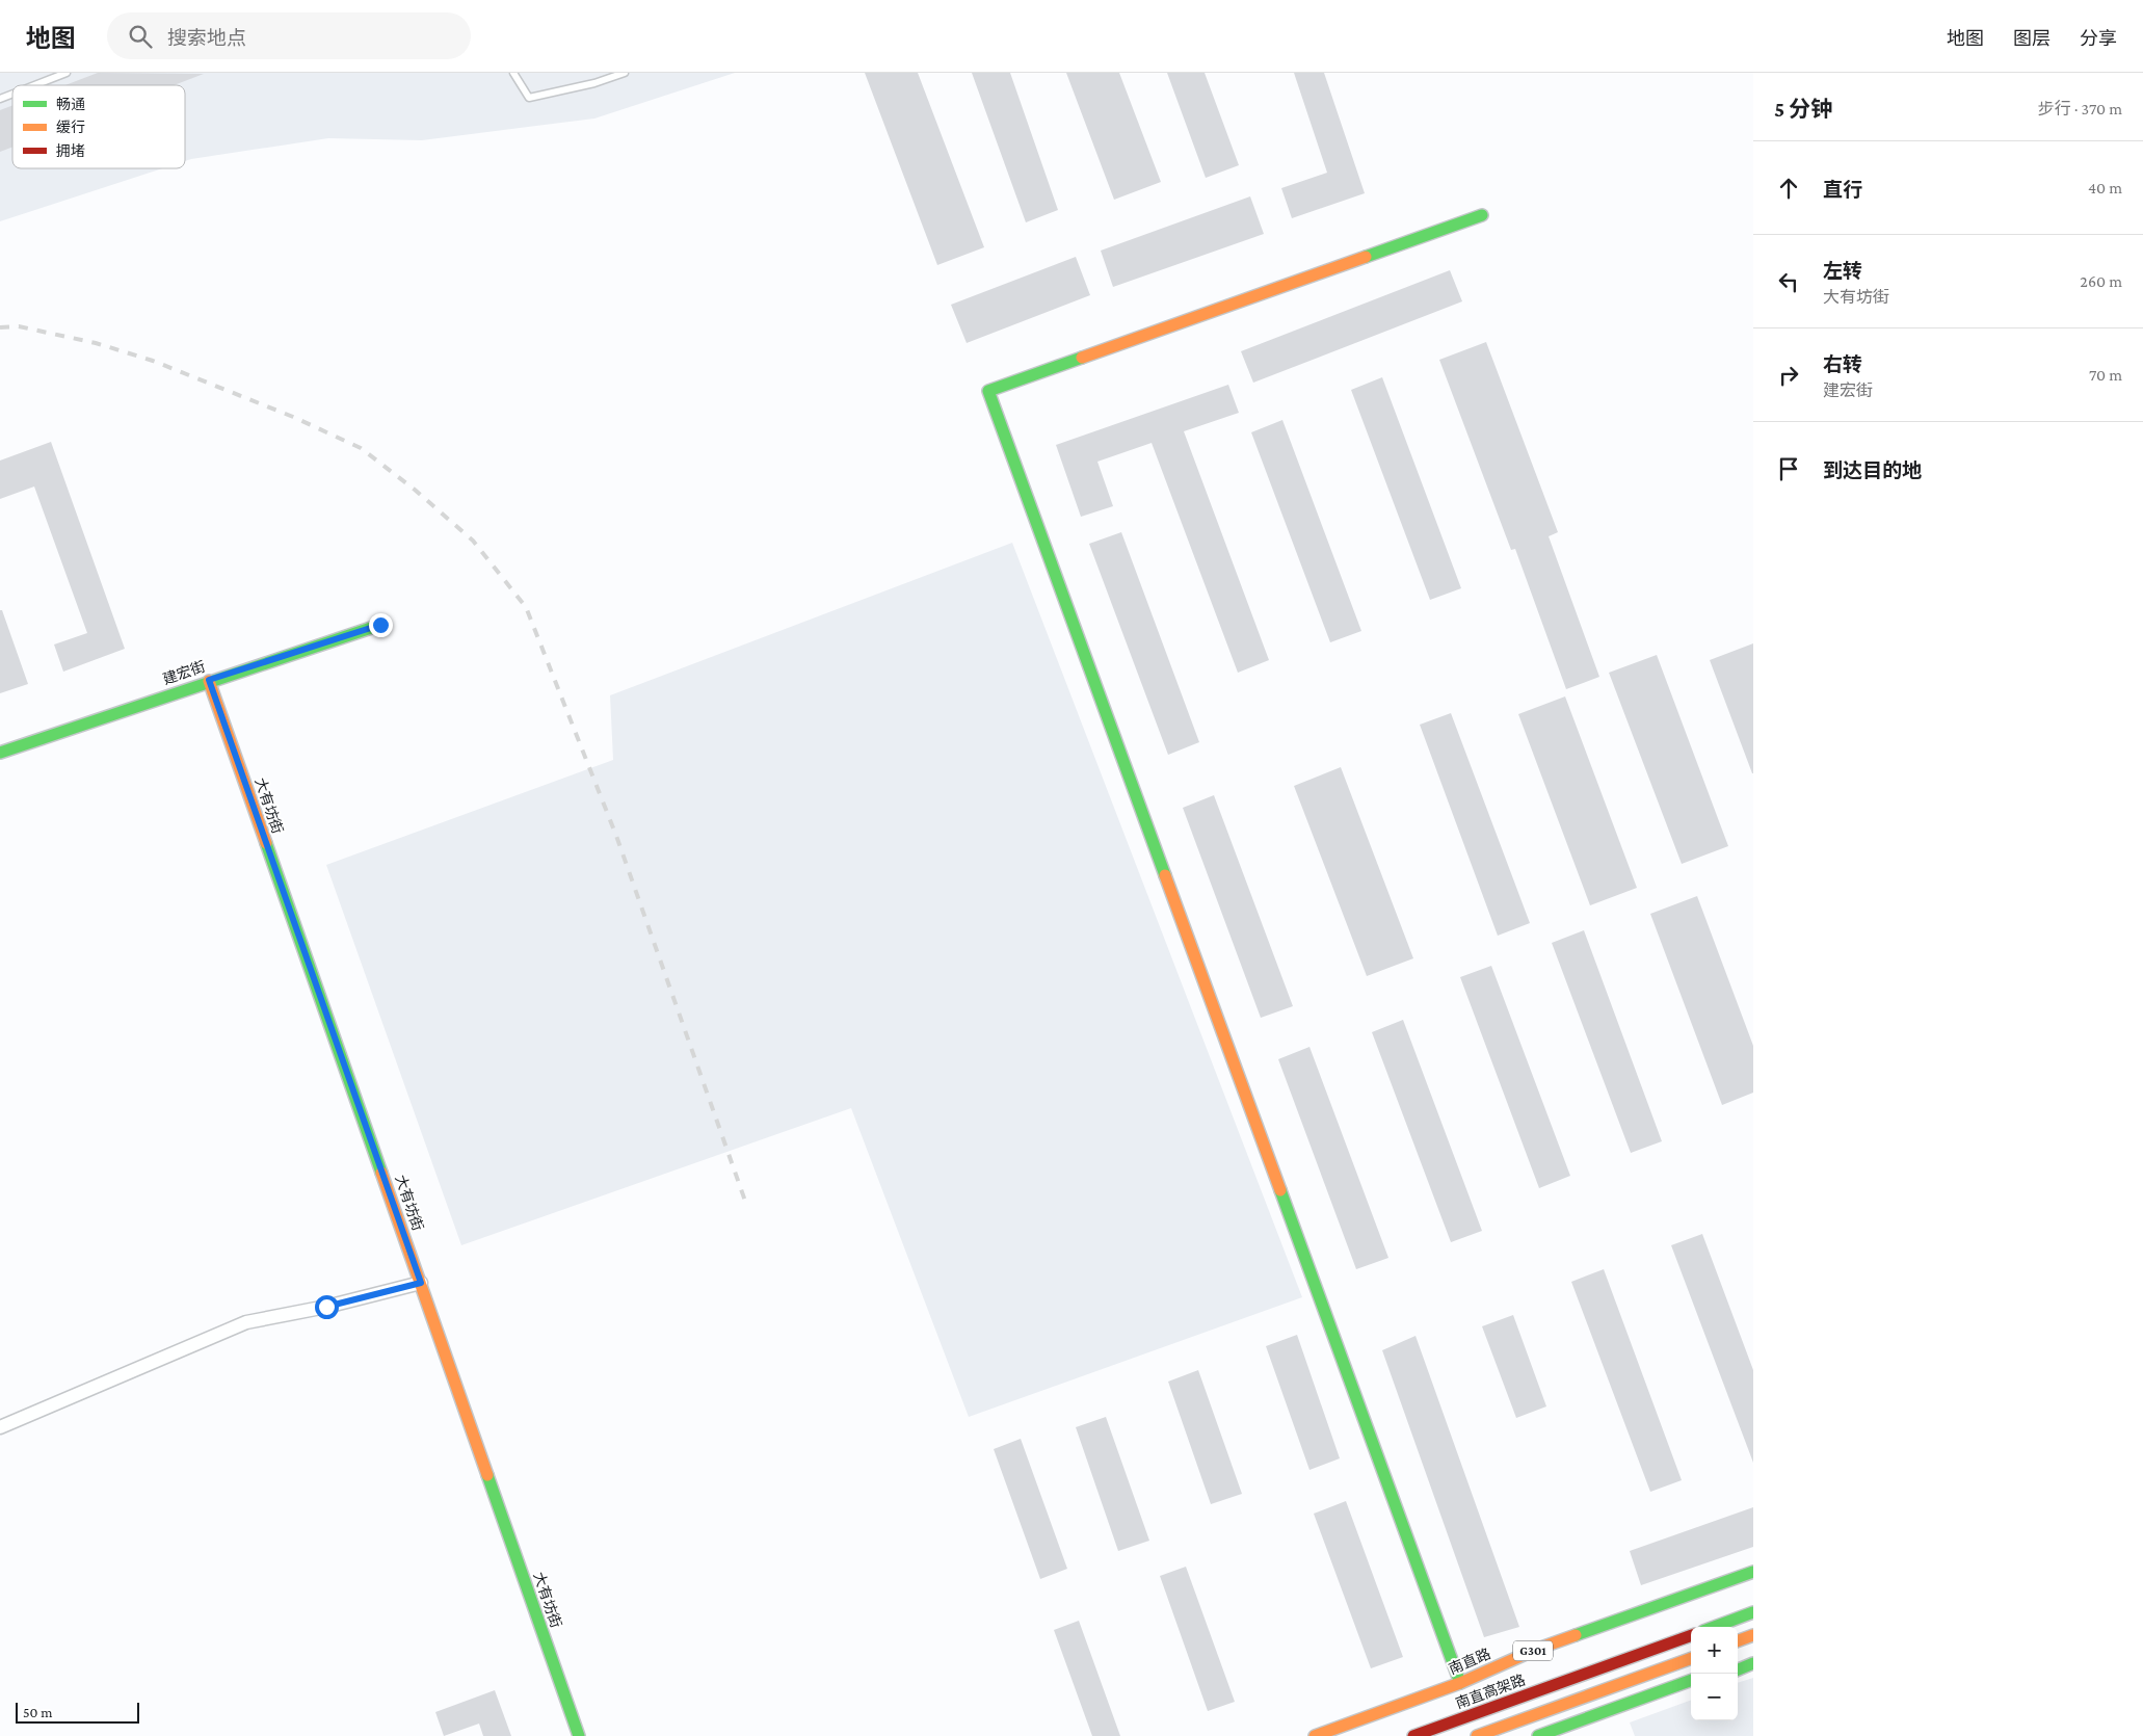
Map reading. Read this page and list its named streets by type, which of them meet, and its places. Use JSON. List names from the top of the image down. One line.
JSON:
{"streets":{"main road":["建宏街","大有坊街","G301","南直路","南直高架路"]},"crossings":[["建宏街","大有坊街"]],"legend":["畅通","缓行","拥堵"],"scale_bar":"50 m","page":{"header":"地图","search":"搜索地点","nav":["地图","图层","分享"],"heading":["5 分钟","步行 · 370 m"],"list":[["直行","40 m"],["左转","大有坊街","260 m"],["右转","建宏街","70 m"],"到达目的地"],"map_buttons":["+","−"],"scale":"50 m"}}
